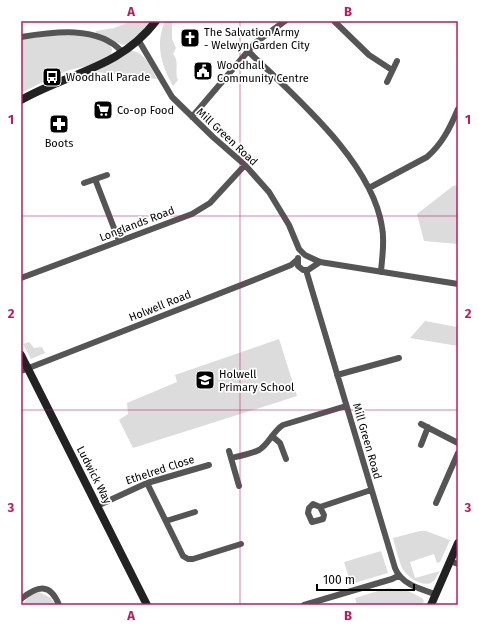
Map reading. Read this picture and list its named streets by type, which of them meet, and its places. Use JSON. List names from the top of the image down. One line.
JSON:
{"streets":{"street":["Mill Green Road","Longlands Road","Holwell Road","Ethelred Close","Ludwick Way"]},"crossings":[["Mill Green Road","Longlands Road"],["Mill Green Road","Holwell Road"],["Holwell Road","Ludwick Way"],["Ethelred Close","Ludwick Way"]],"places":{"church":["The Salvation Army - Welwyn Garden City"],"public building":["Woodhall Community Centre"],"bus stop":["Woodhall Parade"],"supermarket":["Co-op Food"],"pharmacy":["Boots"],"school or university":["Holwell Primary School"]},"scale_bar":"100 m","grid":{"columns":["A","B"],"rows":["1","2","3"]}}
